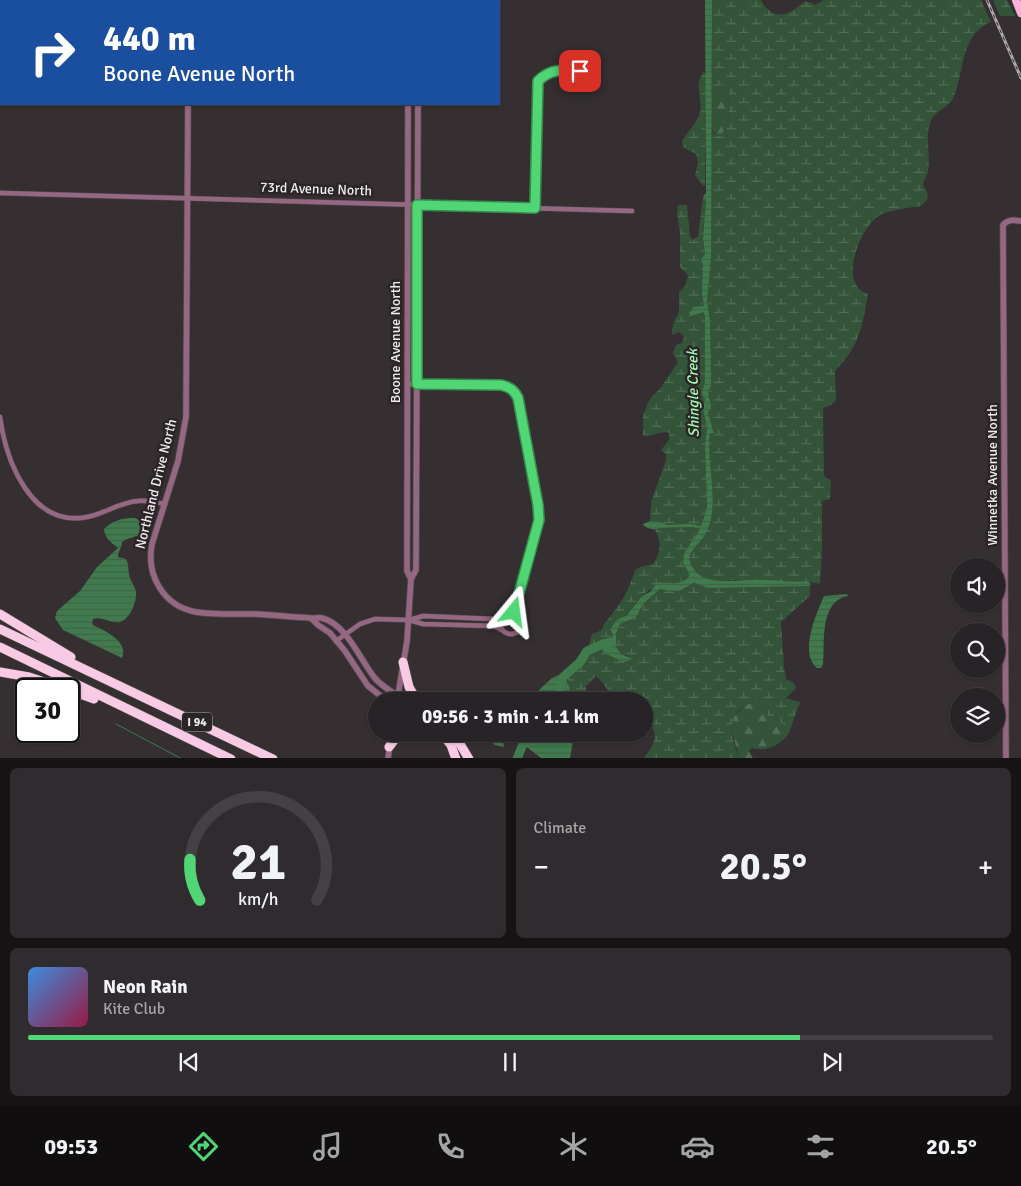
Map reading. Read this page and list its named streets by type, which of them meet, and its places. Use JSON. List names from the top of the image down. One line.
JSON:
{"streets":{"highway":["I 94"],"street":["73rd Avenue North","Boone Avenue North","Winnetka Avenue North","Northland Drive North"]},"crossings":[["73rd Avenue North","Boone Avenue North"],["73rd Avenue North","Northland Drive North"]],"water":["Shingle Creek"],"page":{"turn":["440 m","Boone Avenue North"],"limit":"30","trip":"09:56 · 3 min · 1.1 km","tile":"Climate","heat":["−","20.5°","+"],"song":["Neon Rain","Kite Club"],"tabs":["09:53","20.5°"],"gauge":["21","km/h"]}}
